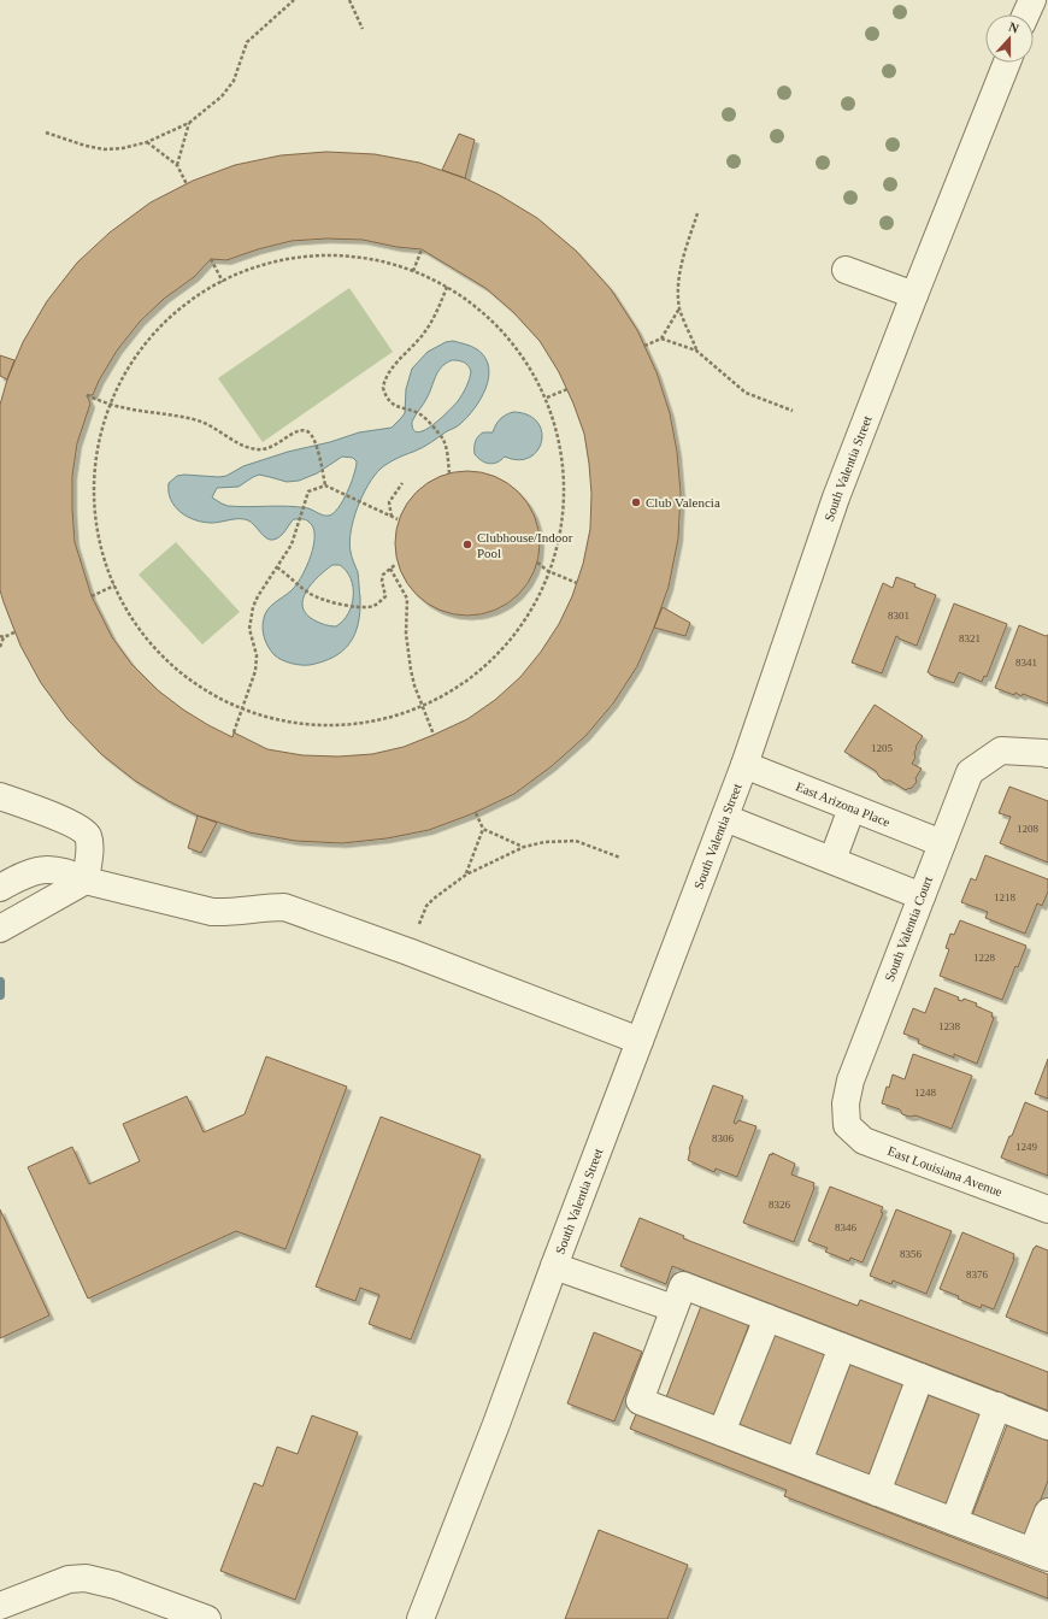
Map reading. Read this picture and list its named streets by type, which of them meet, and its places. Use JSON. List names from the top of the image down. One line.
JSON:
{"streets":{"street":["South Valentia Street","East Arizona Place","South Valentia Court","East Louisiana Avenue"]},"crossings":[["South Valentia Street","East Arizona Place"],["East Arizona Place","South Valentia Court"],["South Valentia Court","East Louisiana Avenue"]],"places":["Club Valencia","Clubhouse/Indoor Pool"],"house_numbers":["8301","8321","8341","1205","1208","1218","1228","1238","1248","8306","1249","8326","8346","8356","8376"],"north":"top"}
